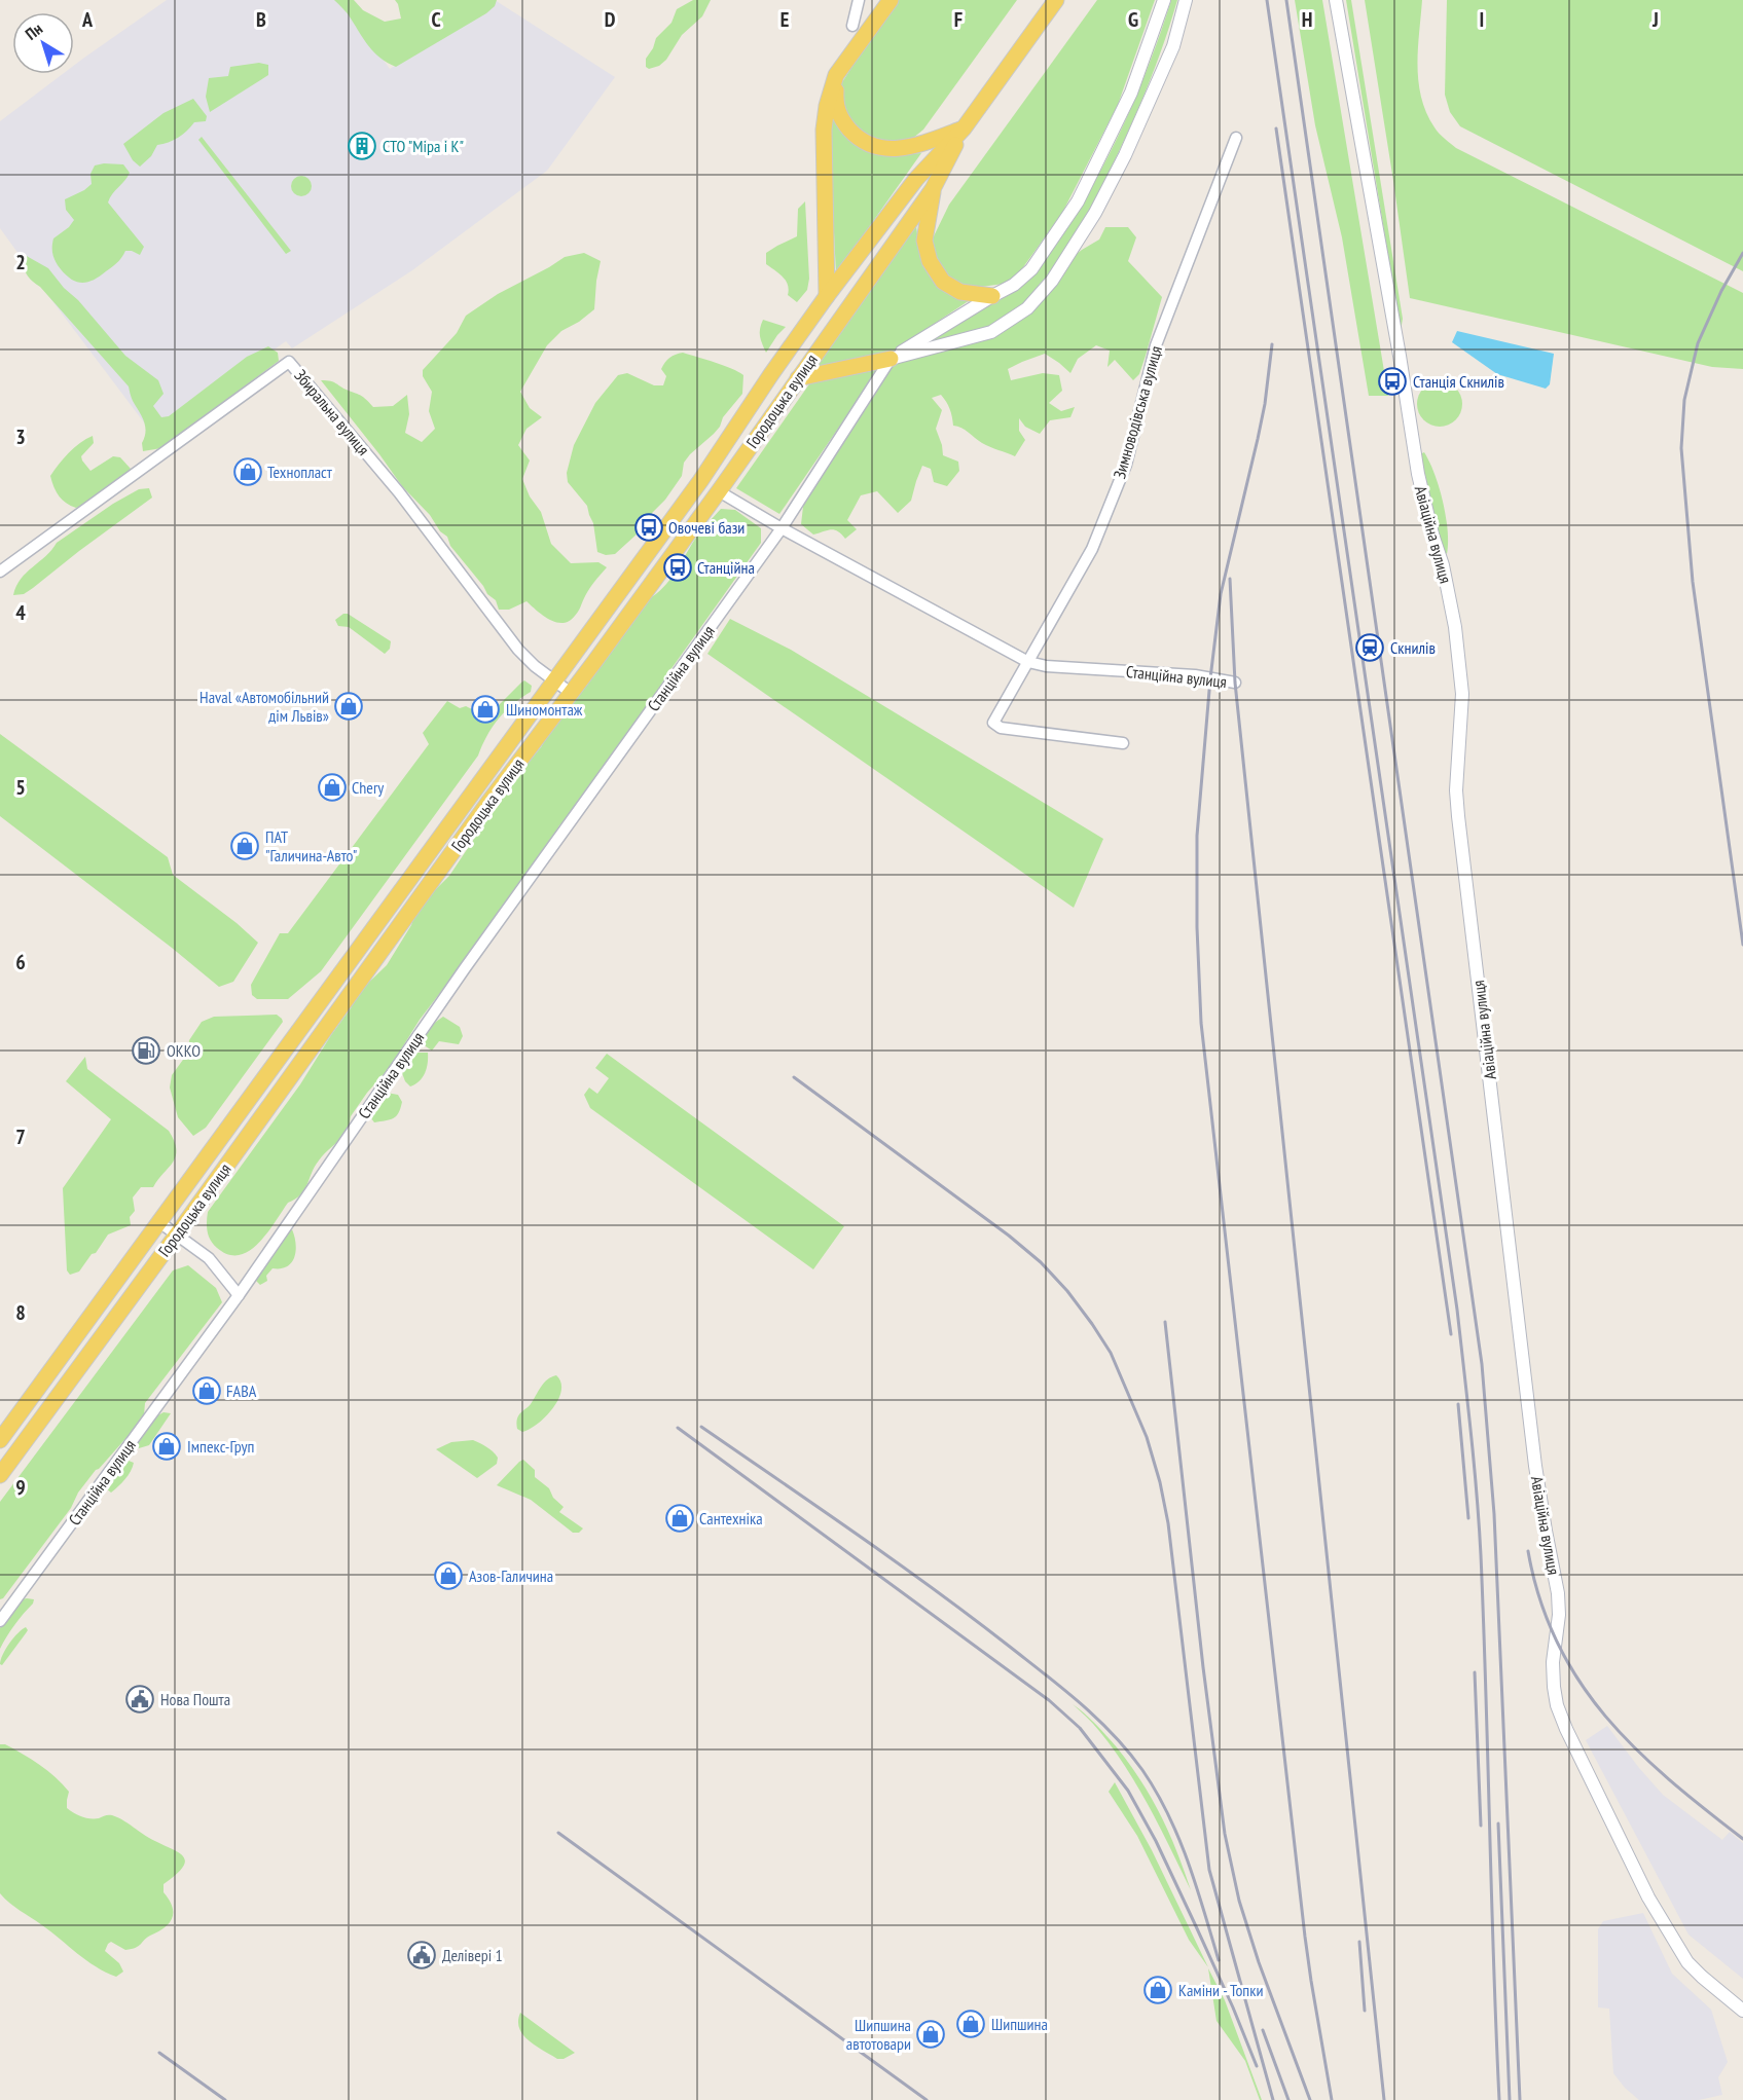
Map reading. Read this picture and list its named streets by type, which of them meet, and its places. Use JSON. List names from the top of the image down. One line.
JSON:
{"streets":{"main road":["Городоцька вулиця"],"street":["Збиральна вулиця","Зимноводівська вулиця","Авіаційна вулиця","Станційна вулиця"]},"crossings":[["Городоцька вулиця","Збиральна вулиця"],["Городоцька вулиця","Станційна вулиця"],["Зимноводівська вулиця","Станційна вулиця"]],"places":{"building":["СТО \"Міра і К\""],"bus stop":["Станція Скнилів","Овочеві бази","Станційна"],"shop":["Технопласт","Haval «Автомобільний дім Львів»","Шиномонтаж","Chery","ПАТ \"Галичина-Авто\"","FABA","Імпекс-Груп","Сантехніка","Азов-Галичина","Каміни - Топки","Шипшина","Шипшина автотовари"],"station":["Скнилів"],"fuel station":["ОККО"],"public building":["Нова Пошта","Делівері 1"]},"north":"top left","grid":{"columns":["A","B","C","D","E","F","G","H","I","J"],"rows":["2","3","4","5","6","7","8","9"]}}
